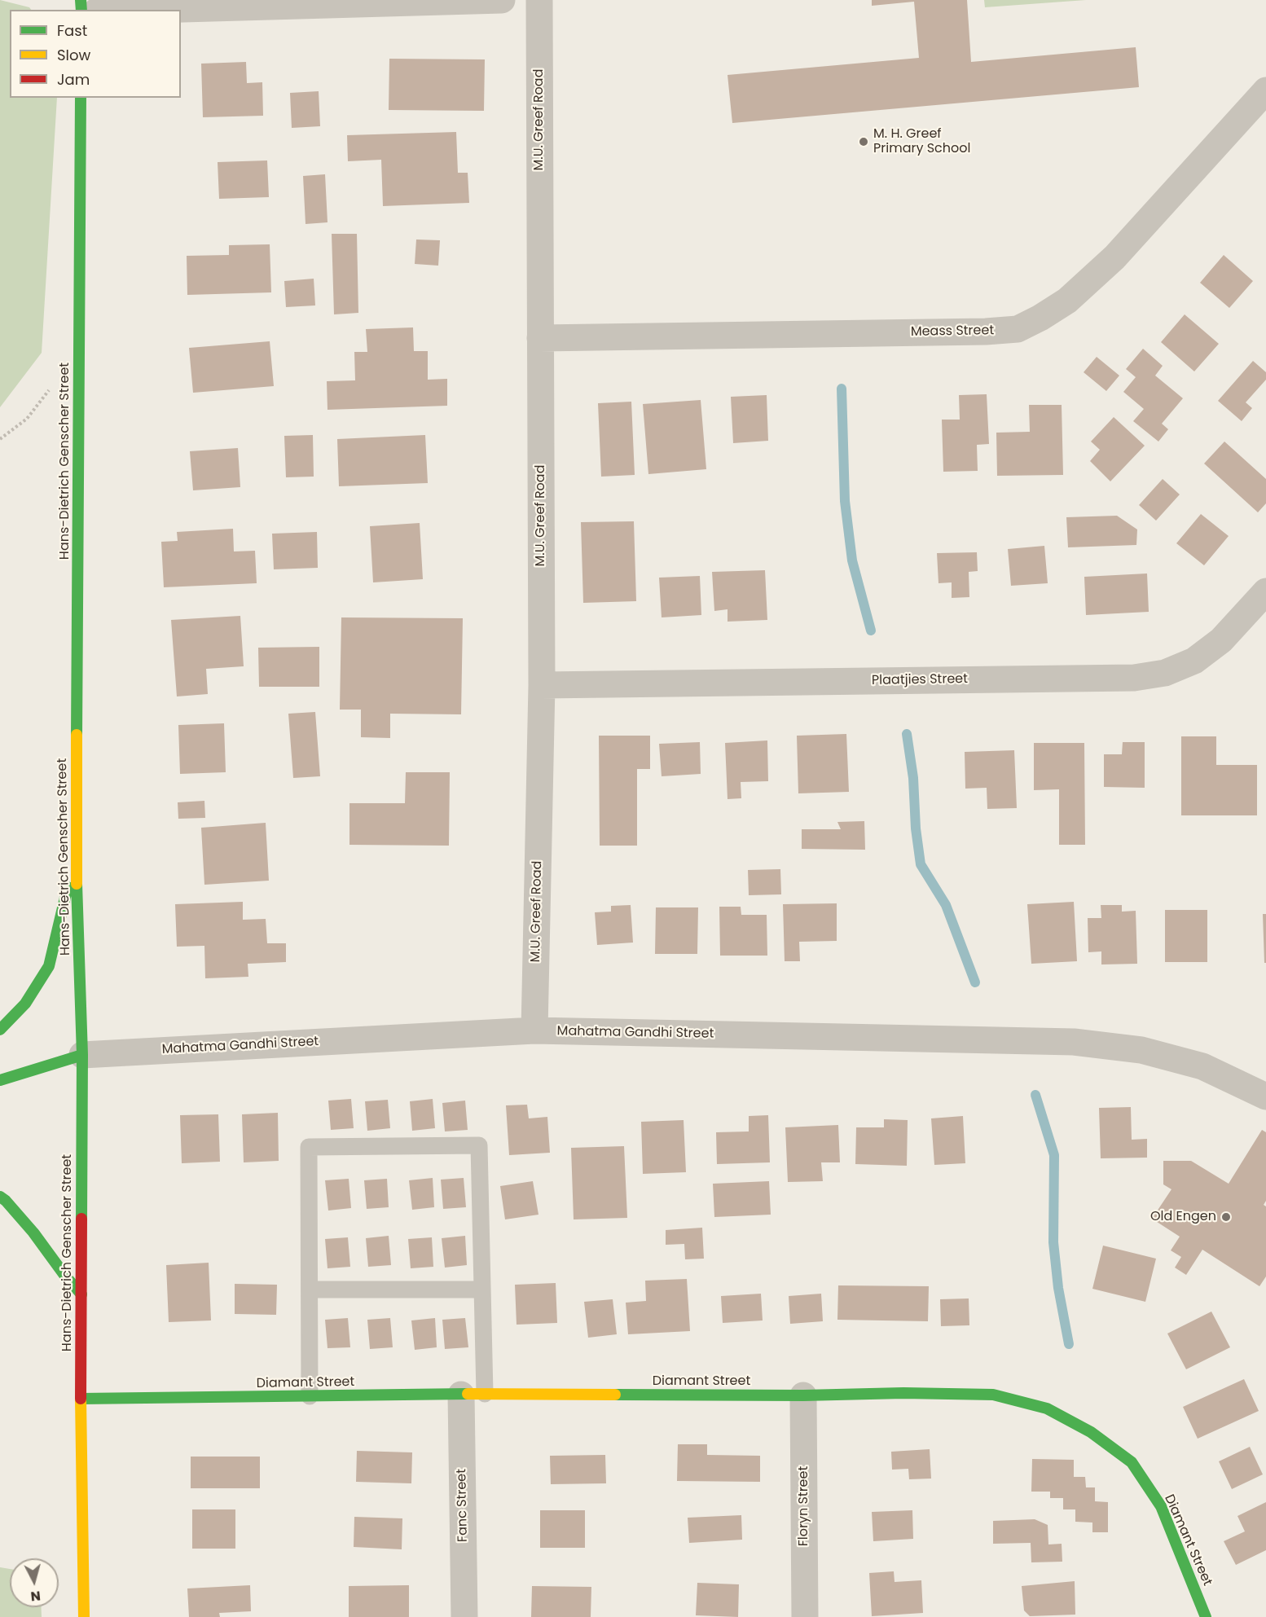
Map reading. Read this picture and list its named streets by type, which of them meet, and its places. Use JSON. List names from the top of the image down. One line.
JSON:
{"streets":{"street":["M.U. Greef Road","Meass Street","Hans-Dietrich Genscher Street","Plaatjies Street","Mahatma Gandhi Street","Diamant Street","Fanc Street","Floryn Street"]},"crossings":[["M.U. Greef Road","Meass Street"],["M.U. Greef Road","Plaatjies Street"],["M.U. Greef Road","Mahatma Gandhi Street"],["Hans-Dietrich Genscher Street","Mahatma Gandhi Street"],["Hans-Dietrich Genscher Street","Diamant Street"],["Diamant Street","Fanc Street"],["Diamant Street","Floryn Street"]],"places":["M. H. Greef Primary School","Old Engen"],"legend":["Fast","Slow","Jam"],"north":"bottom"}
